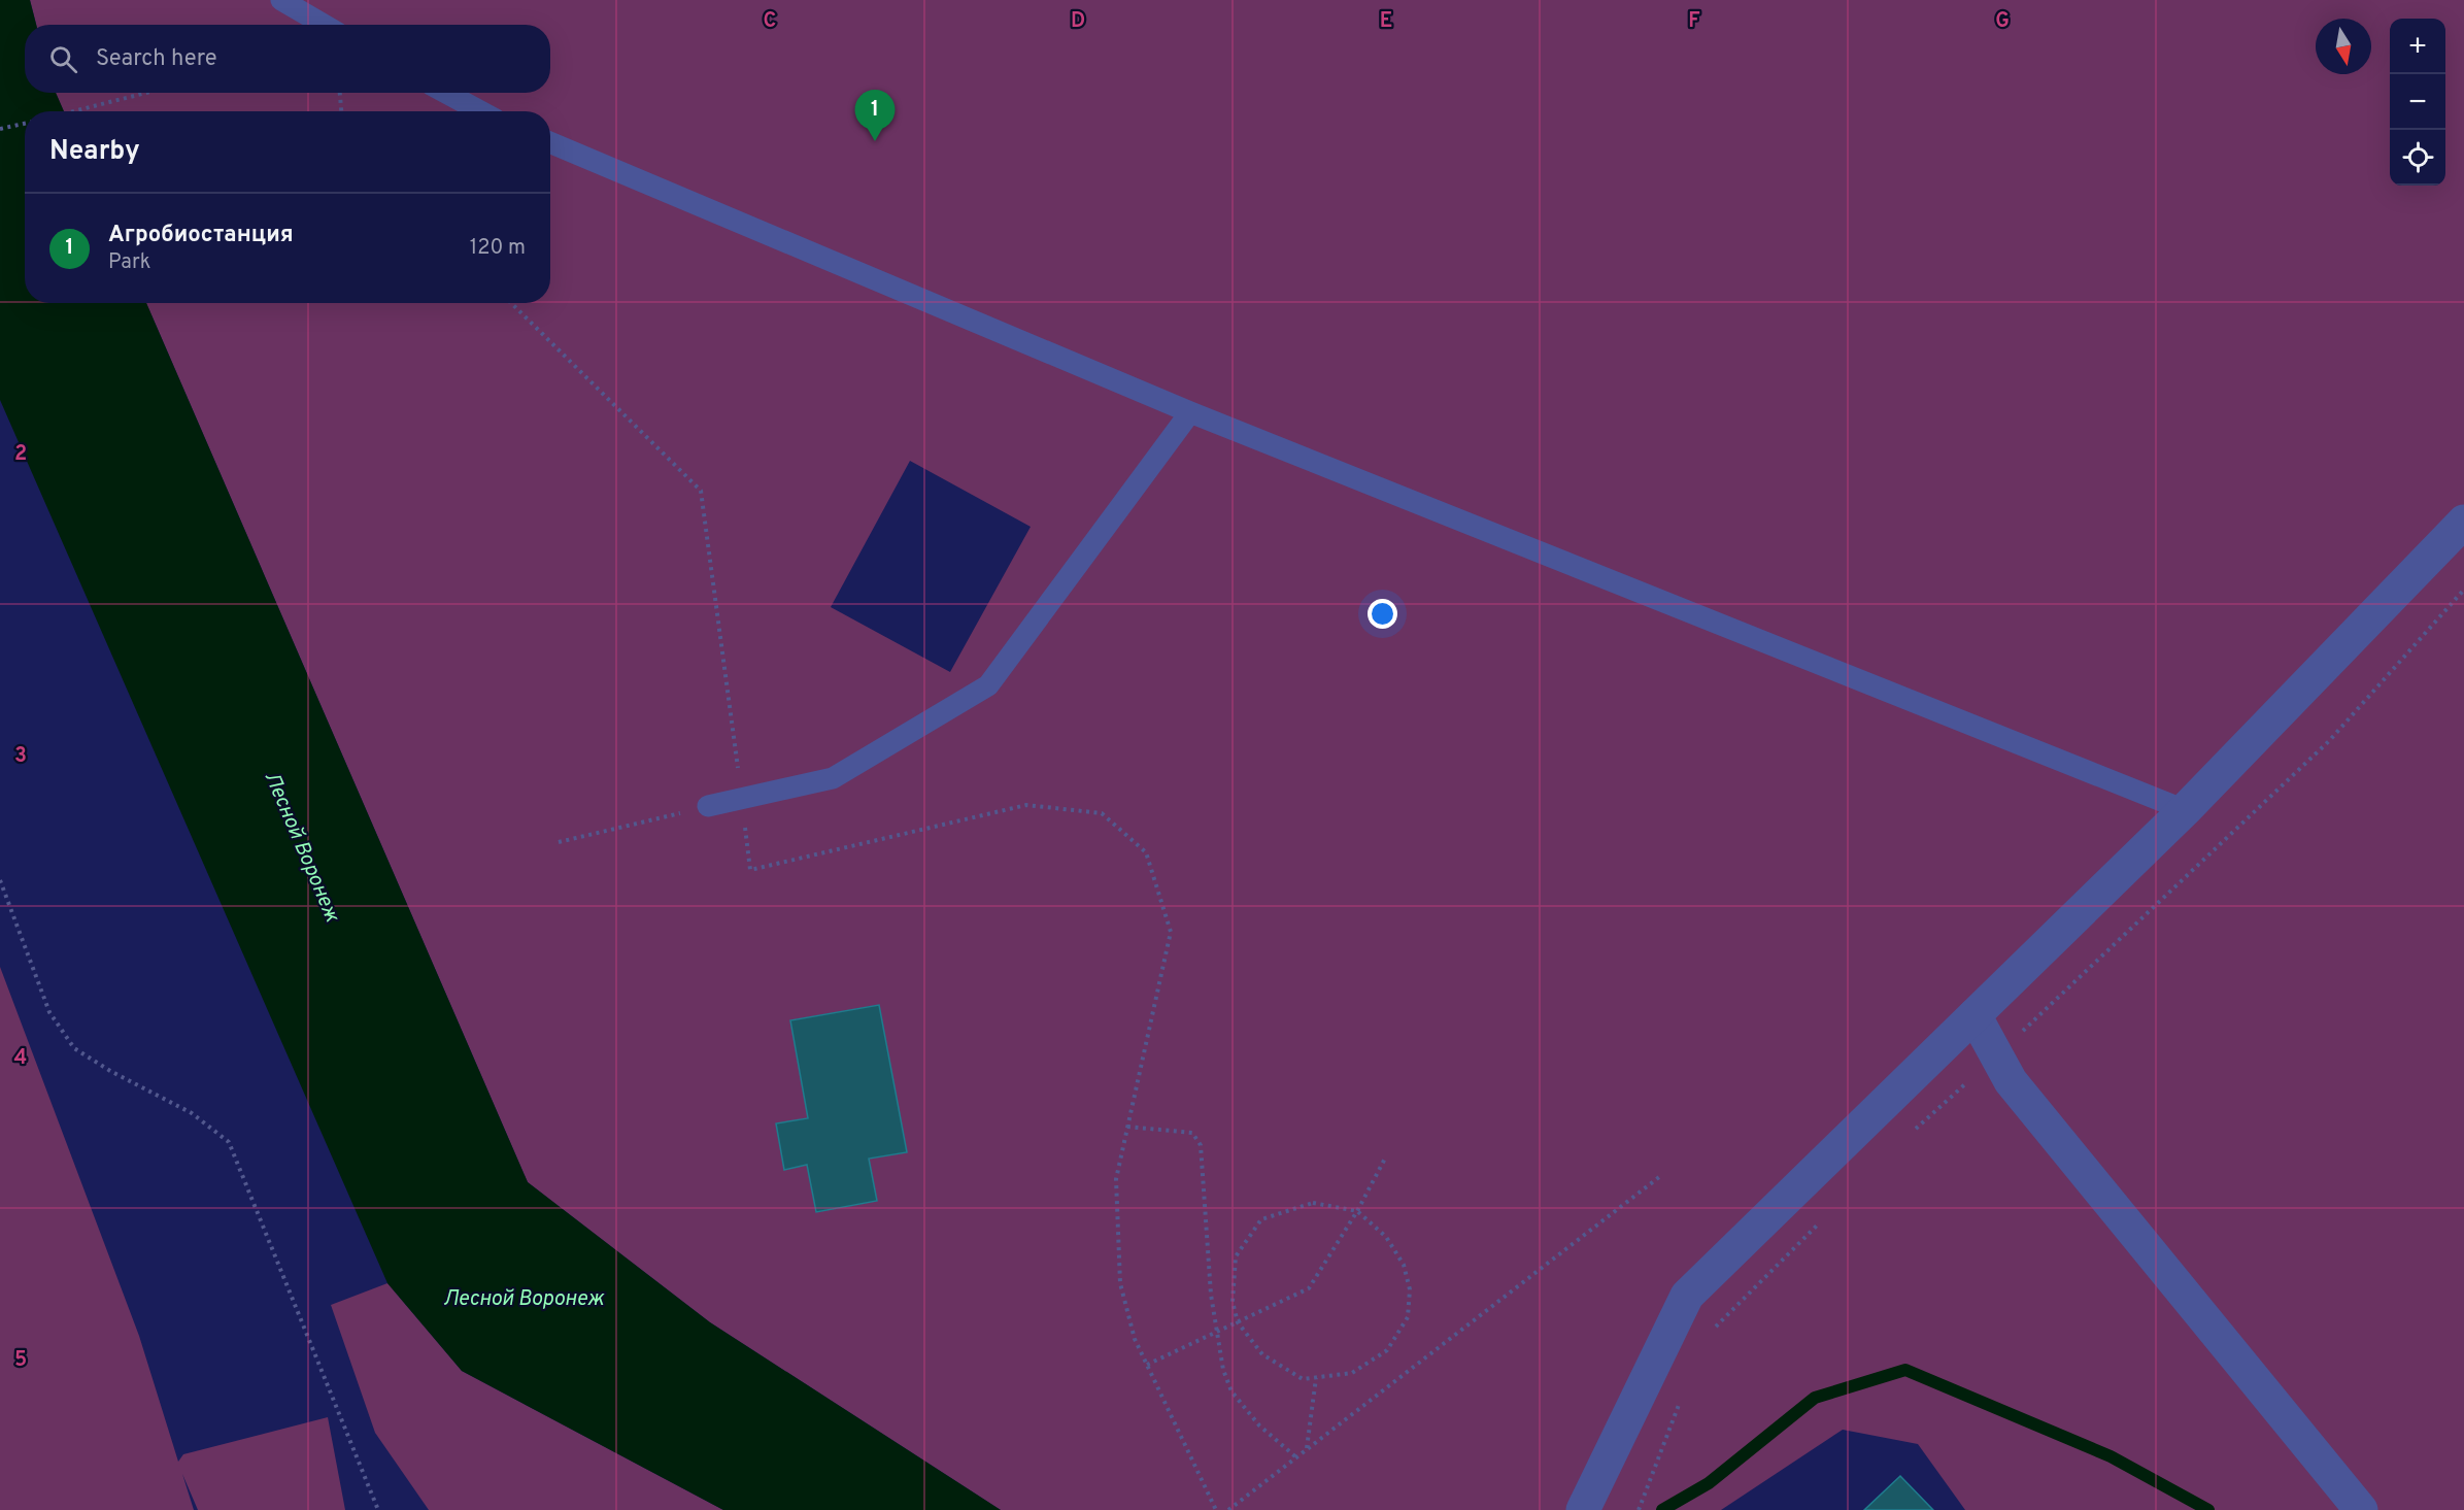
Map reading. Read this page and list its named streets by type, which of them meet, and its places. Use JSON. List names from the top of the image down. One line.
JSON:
{"water":["Лесной Воронеж"],"north":"bottom","page":{"map_buttons":["+","−"],"search":"Search here","pins":"1","heading":"Nearby","list":[{"mark":"1","name":"Агробиостанция","note":"Park","value":"120 m"}]},"grid":{"columns":["C","D","E","F","G"],"rows":["2","3","4","5"]}}
